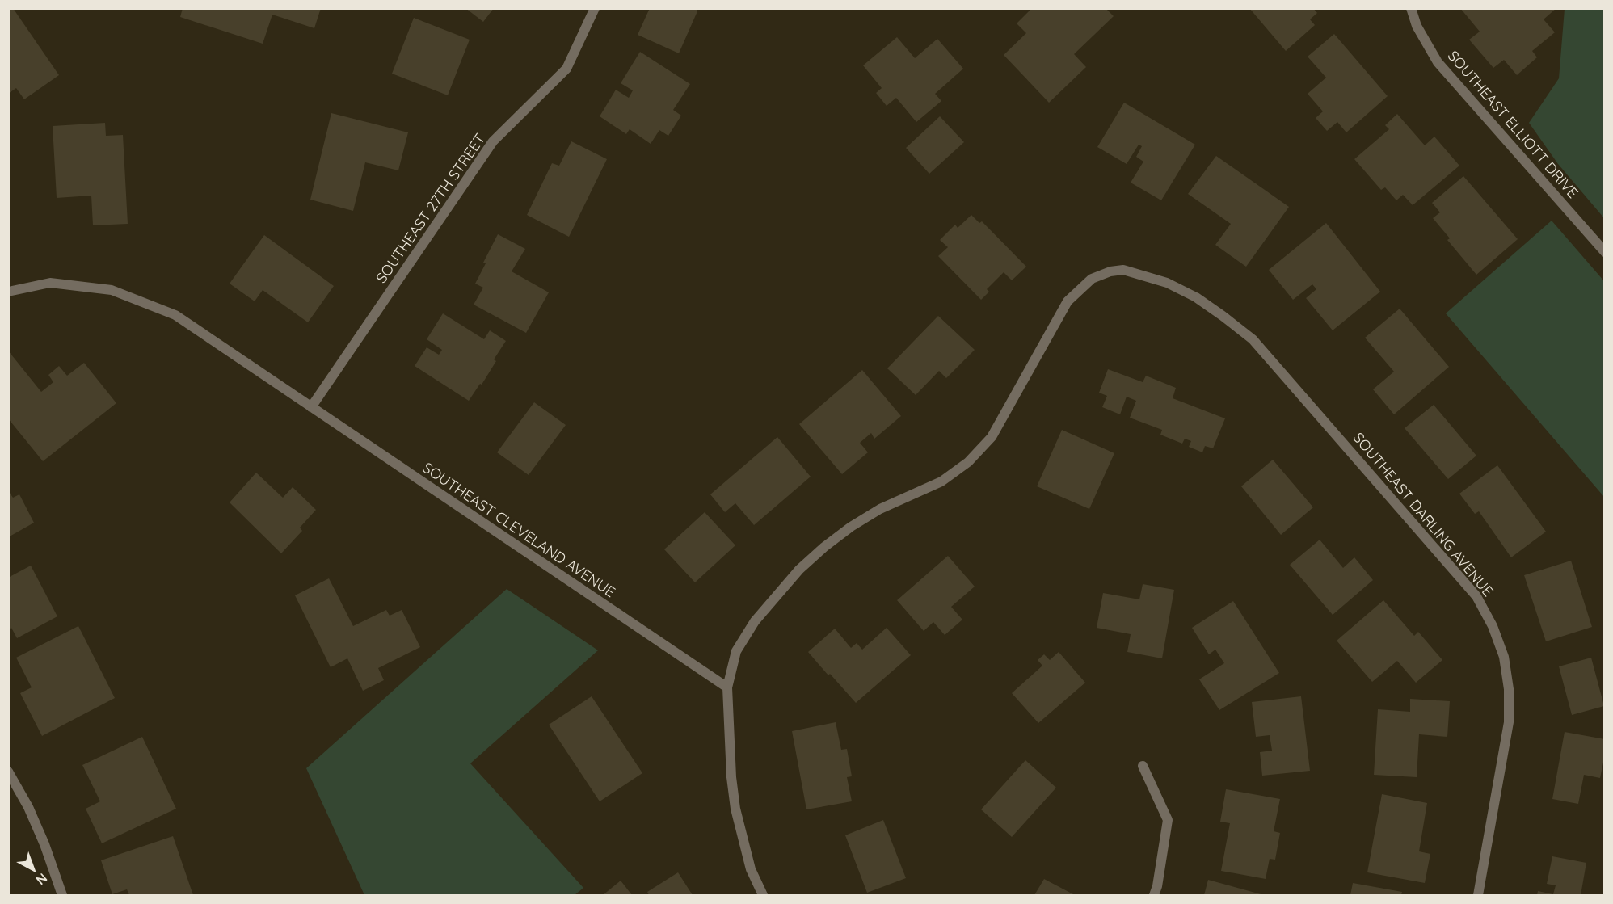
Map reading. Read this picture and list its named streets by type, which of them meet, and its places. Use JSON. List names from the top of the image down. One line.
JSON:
{"streets":{"street":["SOUTHEAST ELLIOTT DRIVE","SOUTHEAST 27TH STREET","SOUTHEAST DARLING AVENUE","SOUTHEAST CLEVELAND AVENUE"]},"crossings":[["SOUTHEAST 27TH STREET","SOUTHEAST CLEVELAND AVENUE"],["SOUTHEAST DARLING AVENUE","SOUTHEAST CLEVELAND AVENUE"]],"north":"bottom right"}
